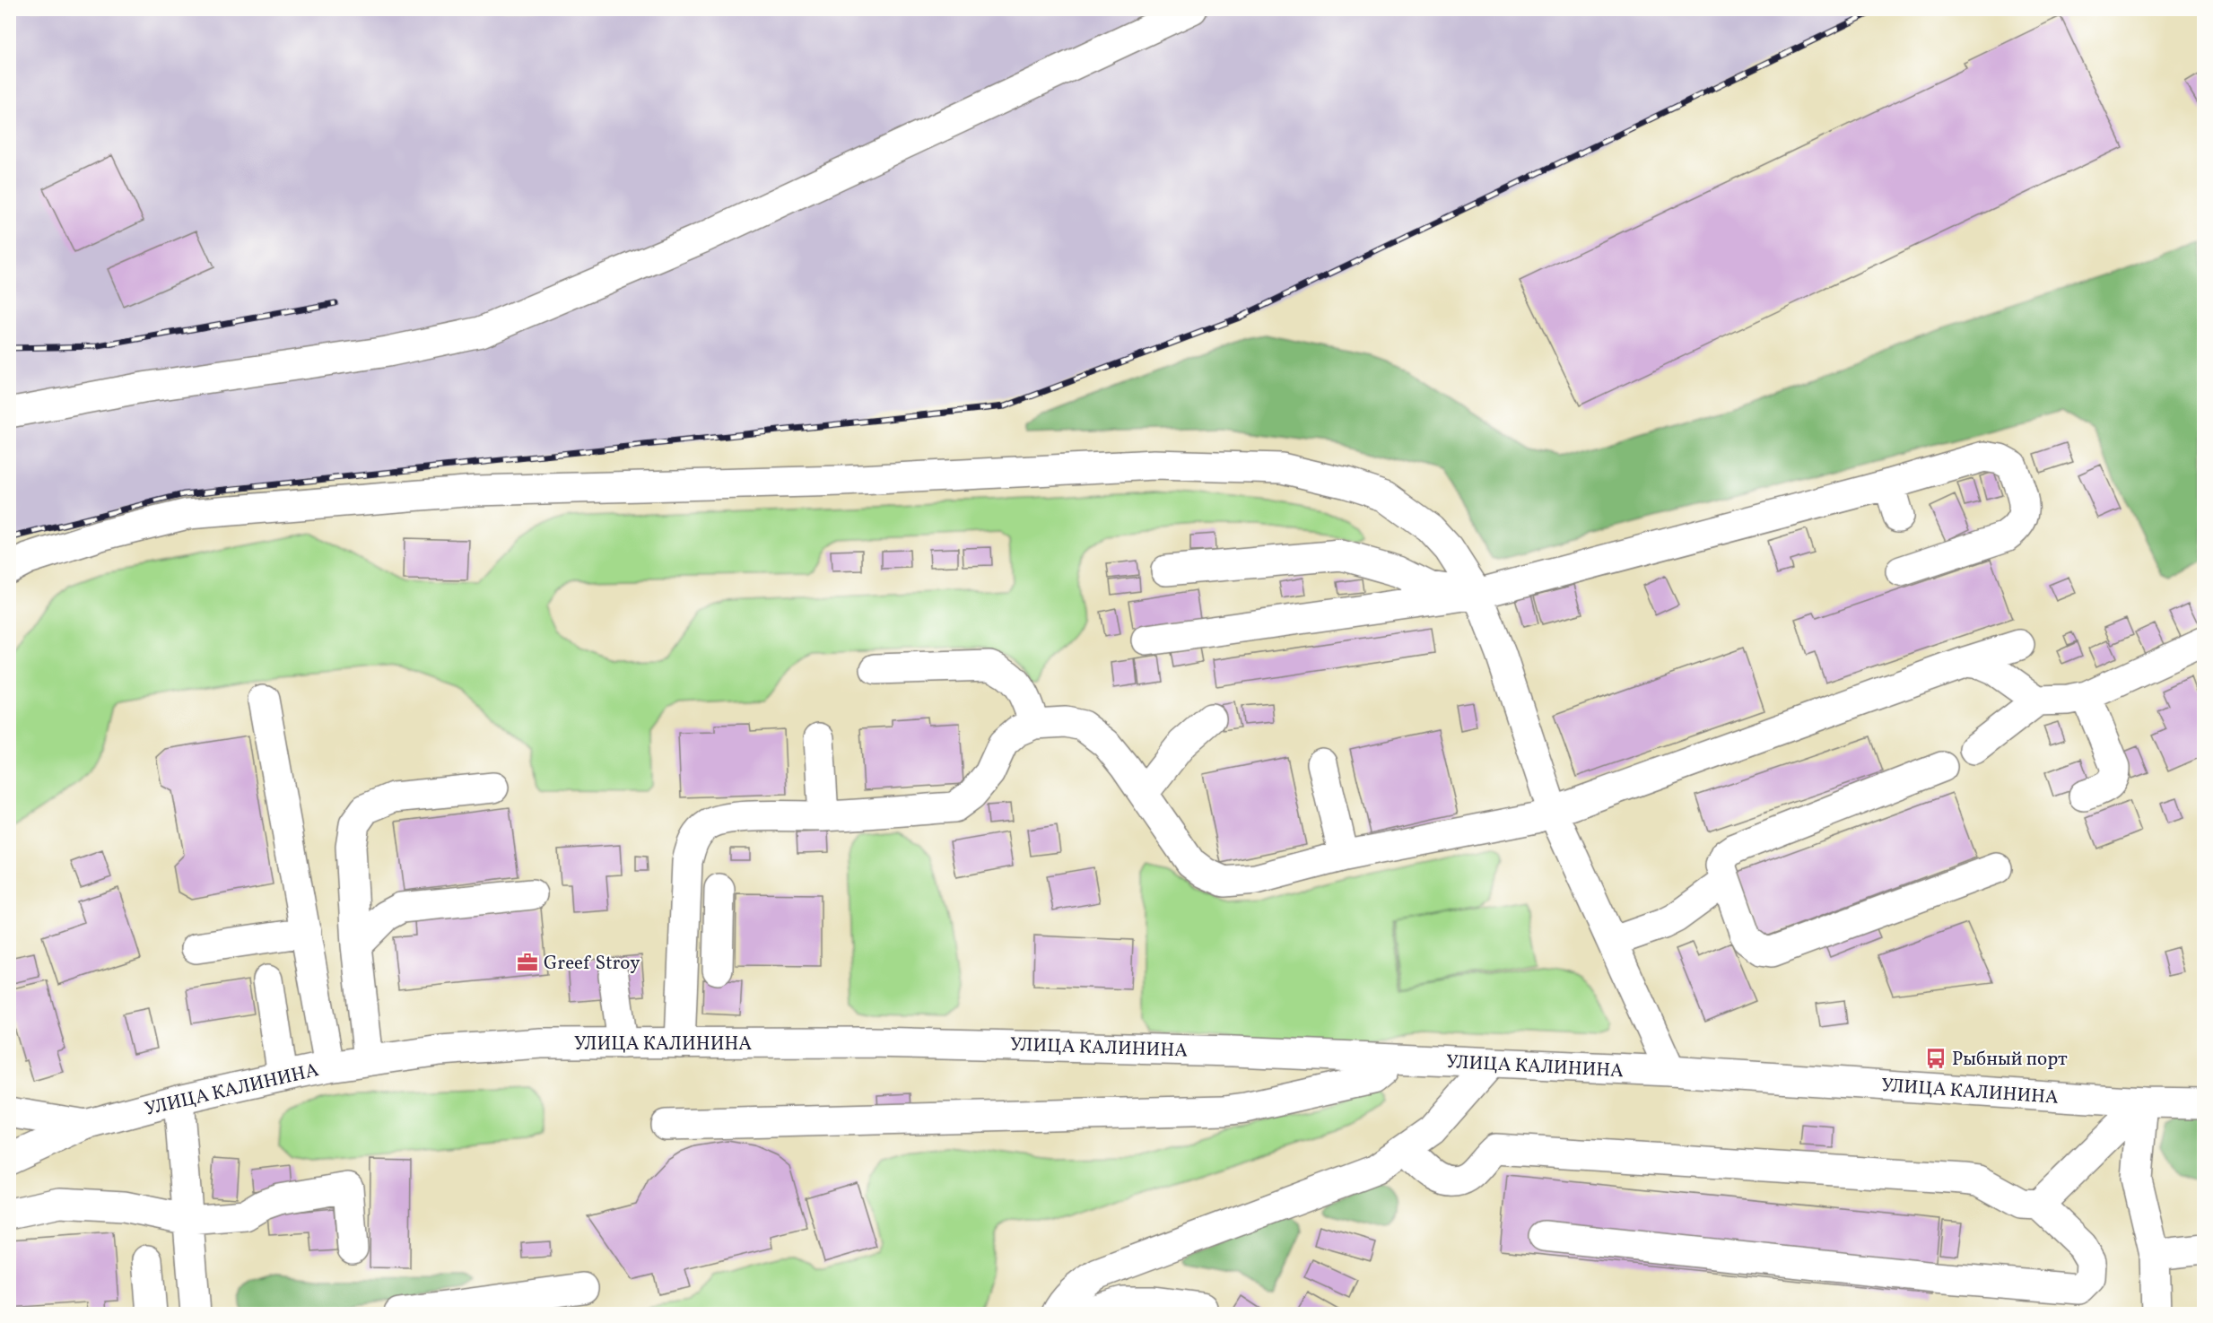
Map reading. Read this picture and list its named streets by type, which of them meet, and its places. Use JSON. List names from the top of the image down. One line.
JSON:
{"streets":{"main road":["УЛИЦА КАЛИНИНА"]},"places":{"office":["Greef Stroy"],"bus stop":["Рыбный порт"]}}
